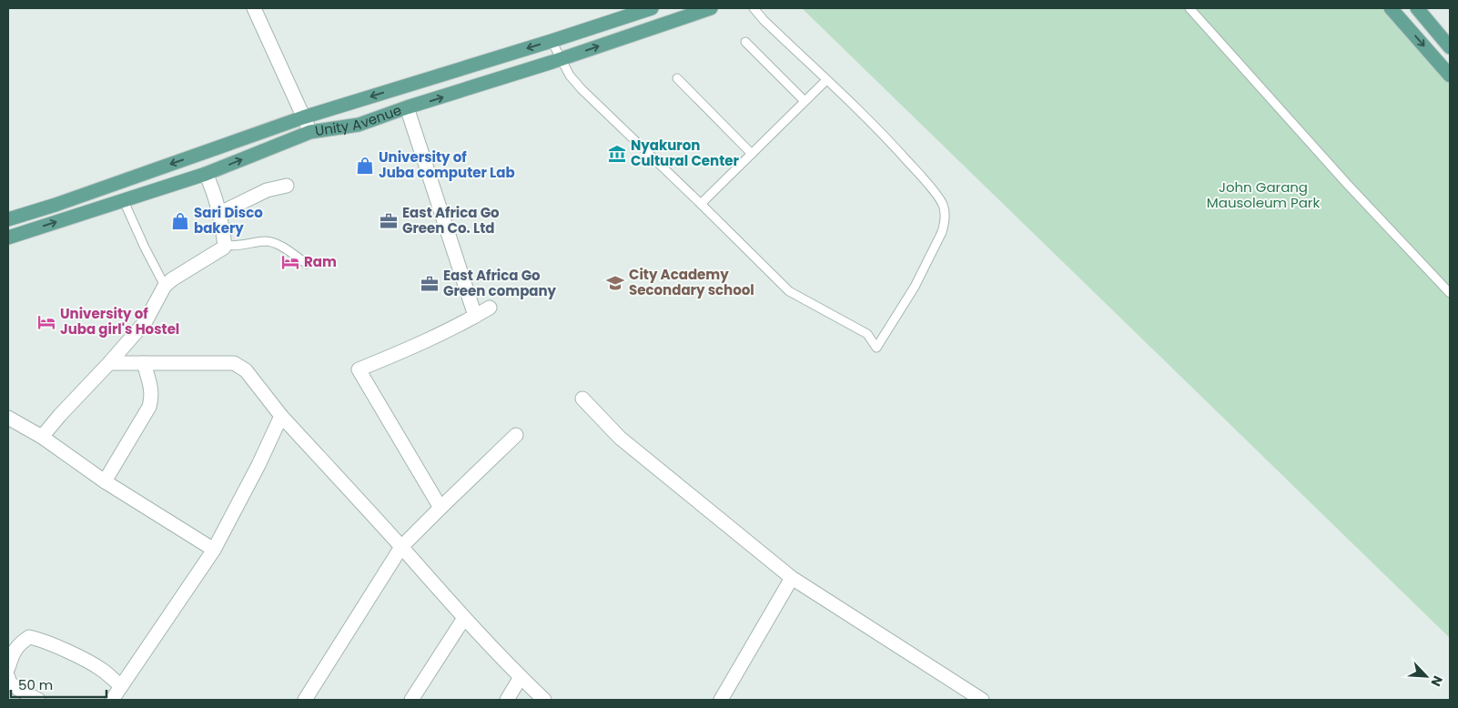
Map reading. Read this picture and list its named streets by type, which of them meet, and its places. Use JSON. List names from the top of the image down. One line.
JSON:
{"streets":{"main road":["Unity Avenue"]},"parks":["John Garang Mausoleum Park"],"places":{"museum":["Nyakuron Cultural Center"],"shop":["University of Juba computer Lab","Sari Disco bakery"],"office":["East Africa Go Green Co. Ltd","East Africa Go Green company"],"hotel":["Ram","University of Juba girl's Hostel"],"school or university":["City Academy Secondary school"]},"scale_bar":"50 m","north":"bottom right"}
